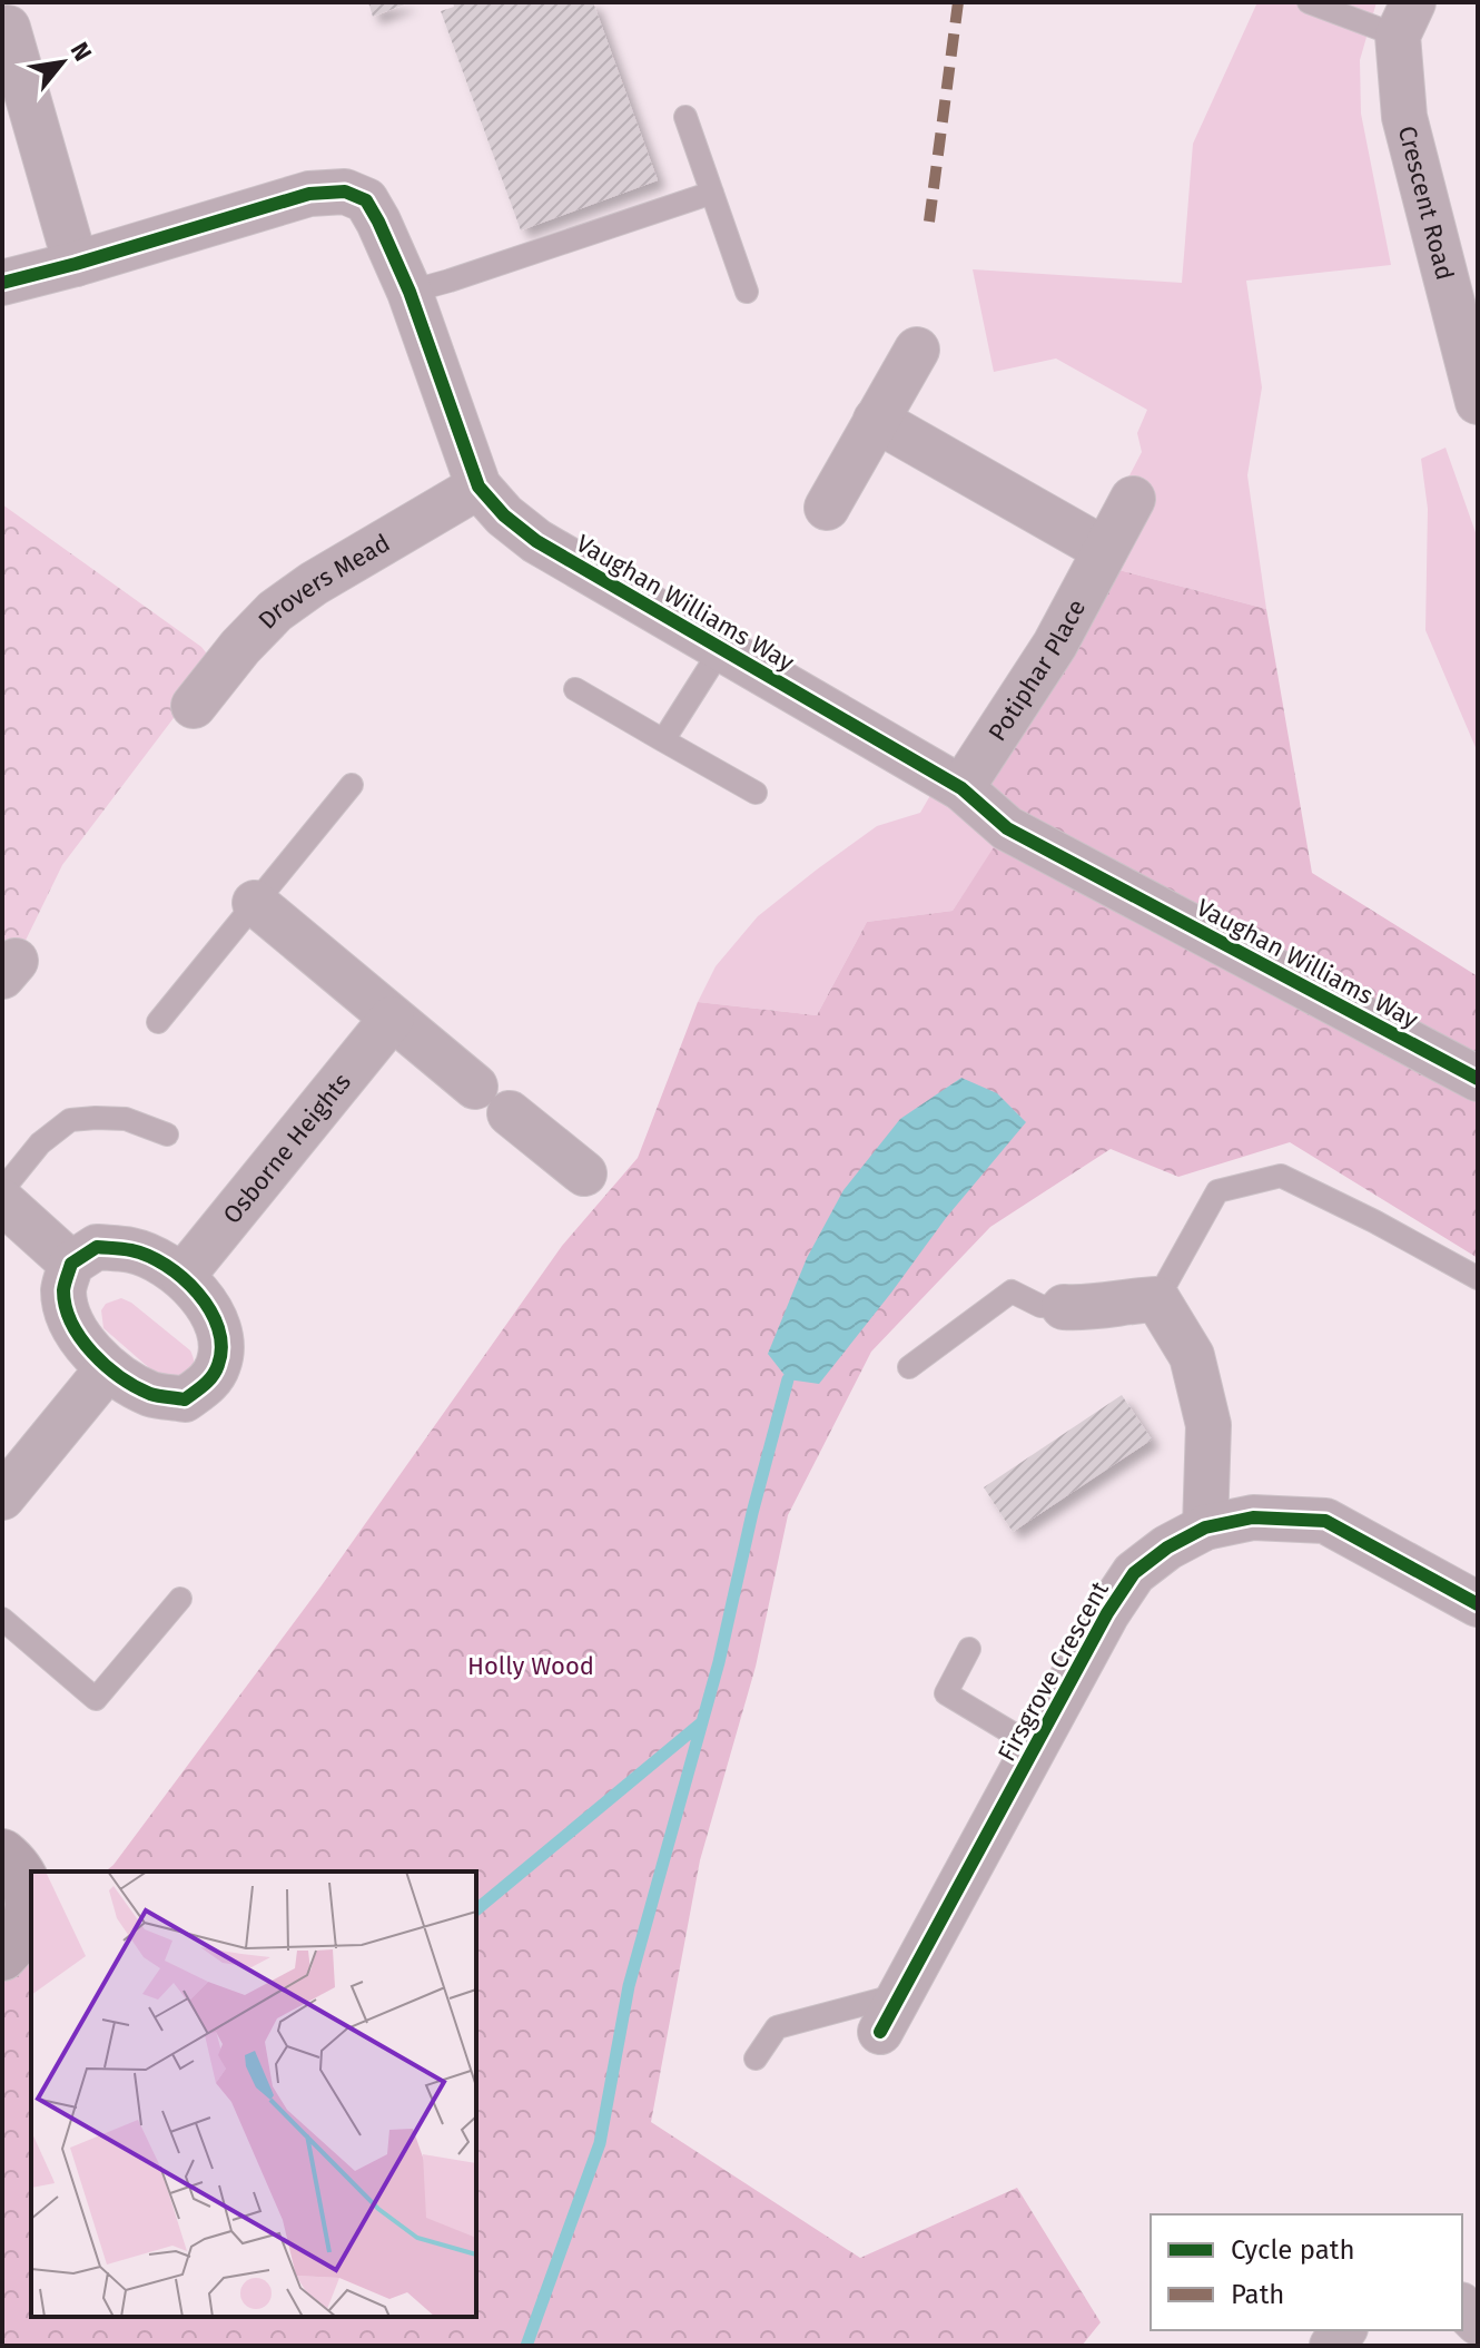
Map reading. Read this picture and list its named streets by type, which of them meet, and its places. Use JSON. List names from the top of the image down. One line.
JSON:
{"streets":{"street":["Crescent Road","Drovers Mead","Vaughan Williams Way","Potiphar Place","Osborne Heights","Firsgrove Crescent"]},"crossings":[["Drovers Mead","Vaughan Williams Way"],["Vaughan Williams Way","Potiphar Place"]],"parks":["Holly Wood"],"legend":["Cycle path","Path"],"north":"top right"}
